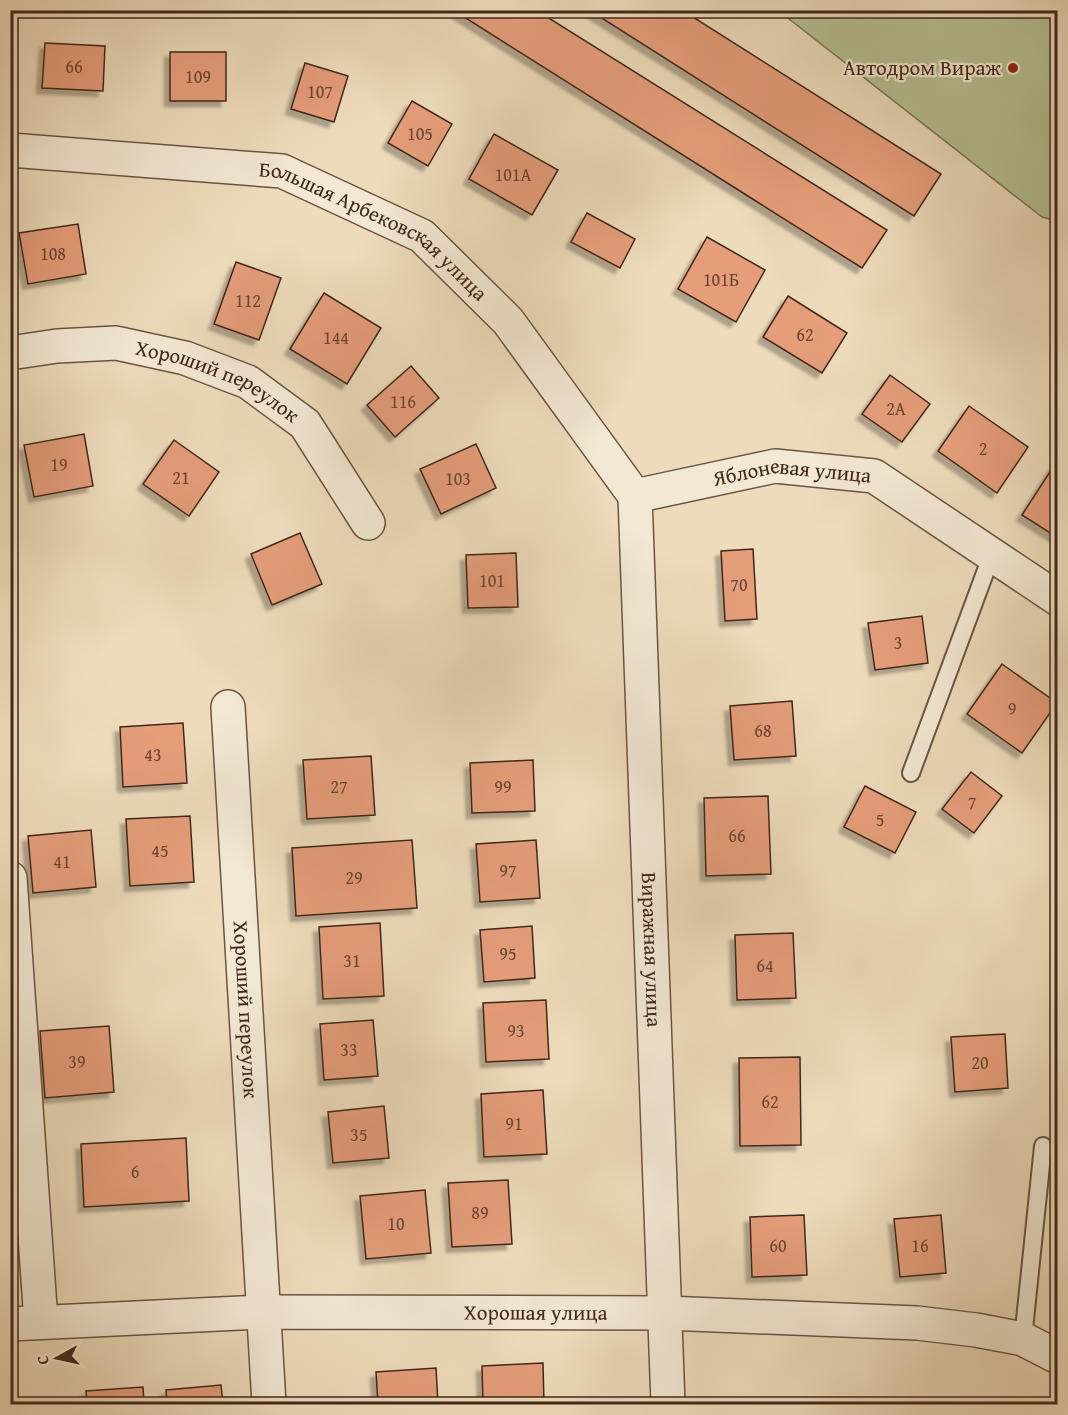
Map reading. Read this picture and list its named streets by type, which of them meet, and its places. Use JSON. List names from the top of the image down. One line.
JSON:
{"streets":{"street":["Большая Арбековская улица","Хороший переулок","Яблоневая улица","Виражная улица","Хорошая улица"]},"crossings":[["Большая Арбековская улица","Яблоневая улица"],["Большая Арбековская улица","Виражная улица"],["Хороший переулок","Хорошая улица"],["Яблоневая улица","Виражная улица"],["Виражная улица","Хорошая улица"]],"places":["Автодром Вираж"],"house_numbers":["66","109","107","105","101А","108","101Б","112","62","144","116","2А","2","19","21","103","101","70","3","9","68","43","27","99","7","5","66","45","41","97","29","95","31","64","93","33","39","20","62","91","35","6","89","10","60","16"],"north":"left"}
